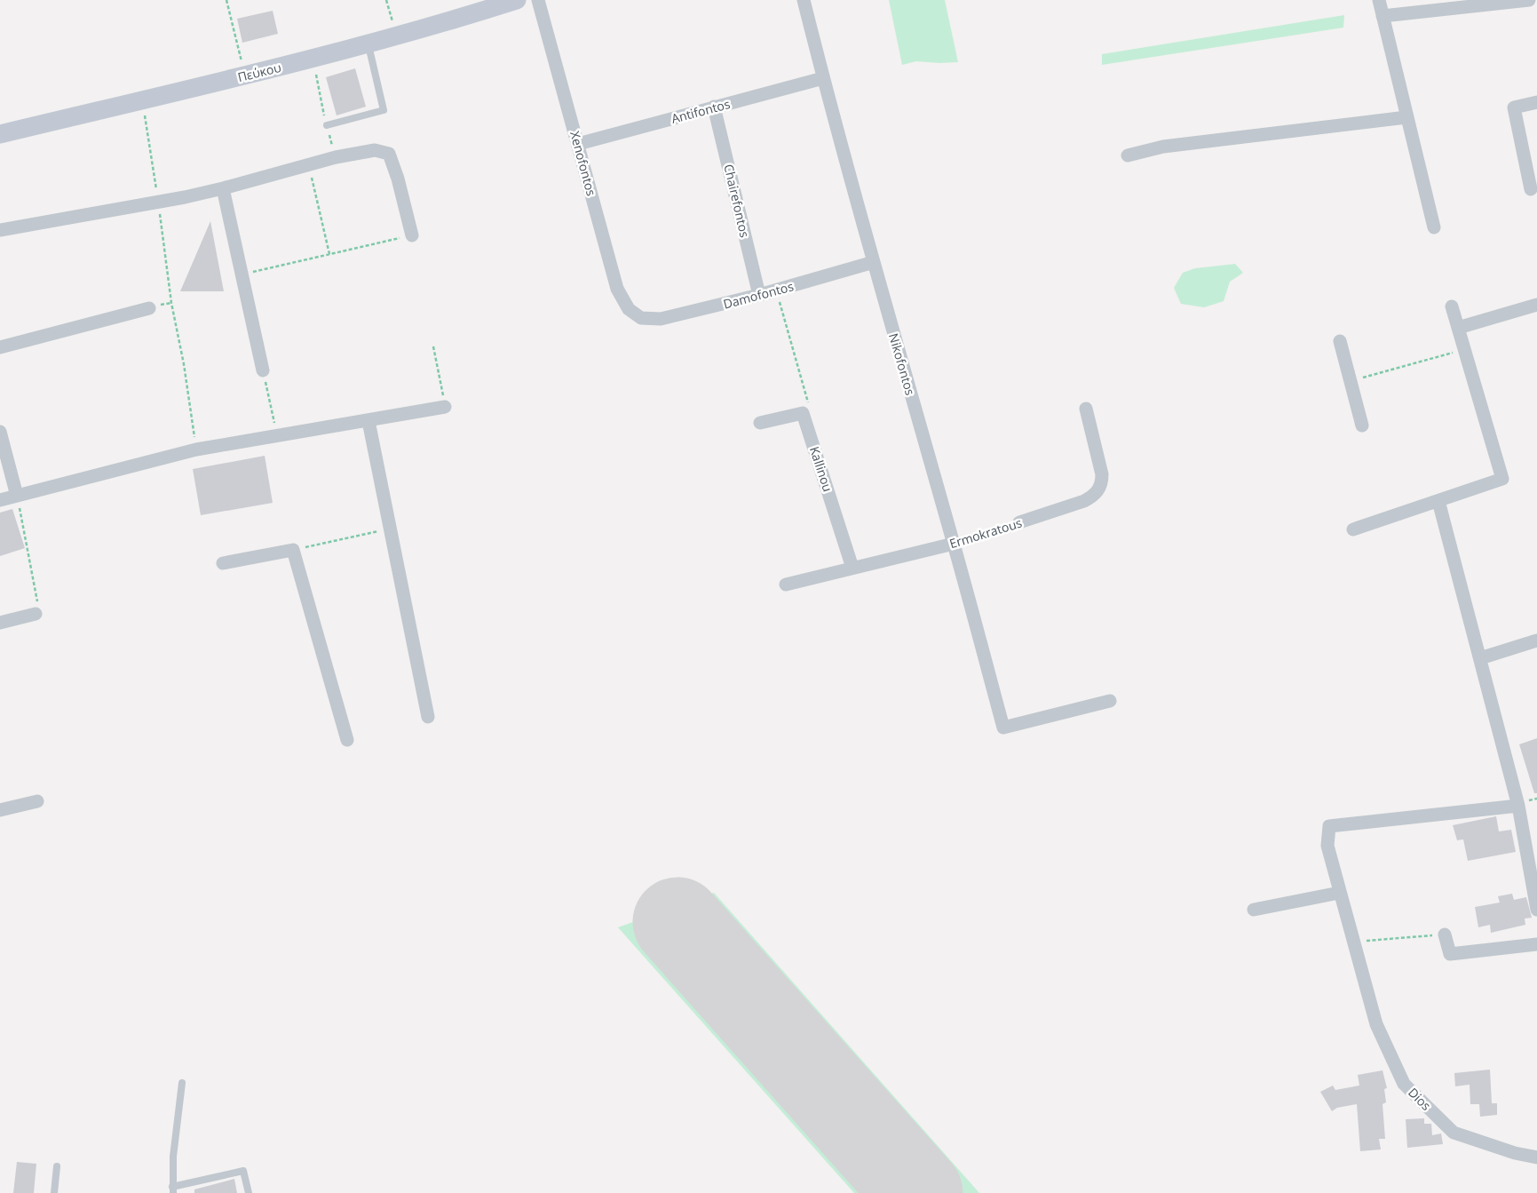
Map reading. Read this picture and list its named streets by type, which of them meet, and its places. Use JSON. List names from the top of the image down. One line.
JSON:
{"streets":{"main road":["Πεύκου"],"street":["Antifontos","Xenofontos","Chairefontos","Damofontos","Nikofontos","Kallinou","Ermokratous","Dios"]},"crossings":[["Antifontos","Xenofontos"],["Antifontos","Chairefontos"],["Antifontos","Nikofontos"],["Xenofontos","Damofontos"],["Chairefontos","Damofontos"],["Damofontos","Nikofontos"],["Nikofontos","Ermokratous"],["Kallinou","Ermokratous"]]}
